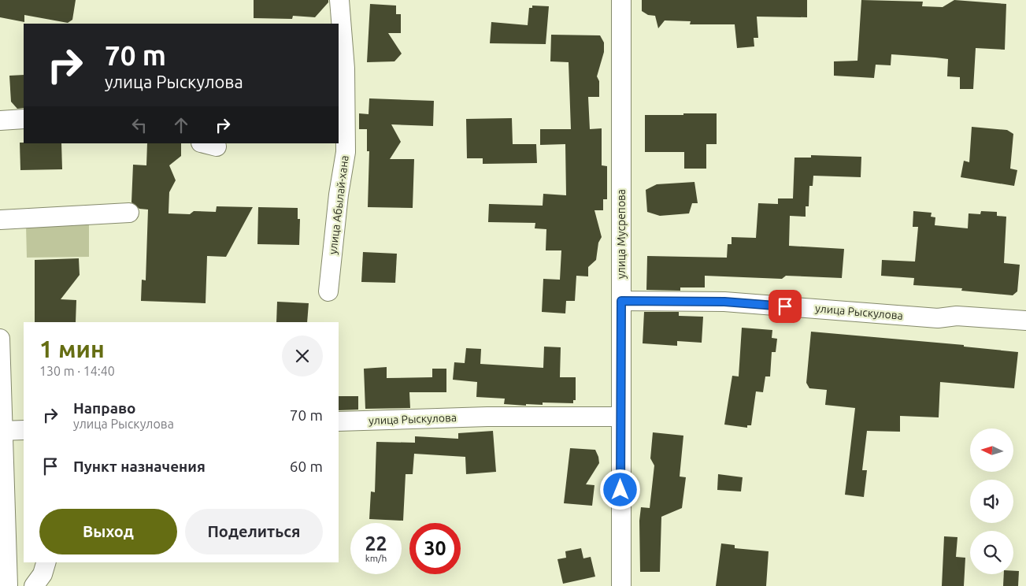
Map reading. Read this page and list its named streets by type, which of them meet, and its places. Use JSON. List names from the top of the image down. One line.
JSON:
{"streets":{"street":["улица Абылай-хана","улица Мусрепова","улица Рыскулова"]},"crossings":[["улица Мусрепова","улица Рыскулова"]],"north":"left","page":{"turn":["70 m","улица Рыскулова"],"heading":["1 мин","130 m · 14:40"],"list":[{"name":"Направо","note":"улица Рыскулова","value":"70 m"},{"name":"Пункт назначения","value":"60 m"}],"buttons":["Выход","Поделиться"],"speed":"22 km/h","limit":"30"}}
